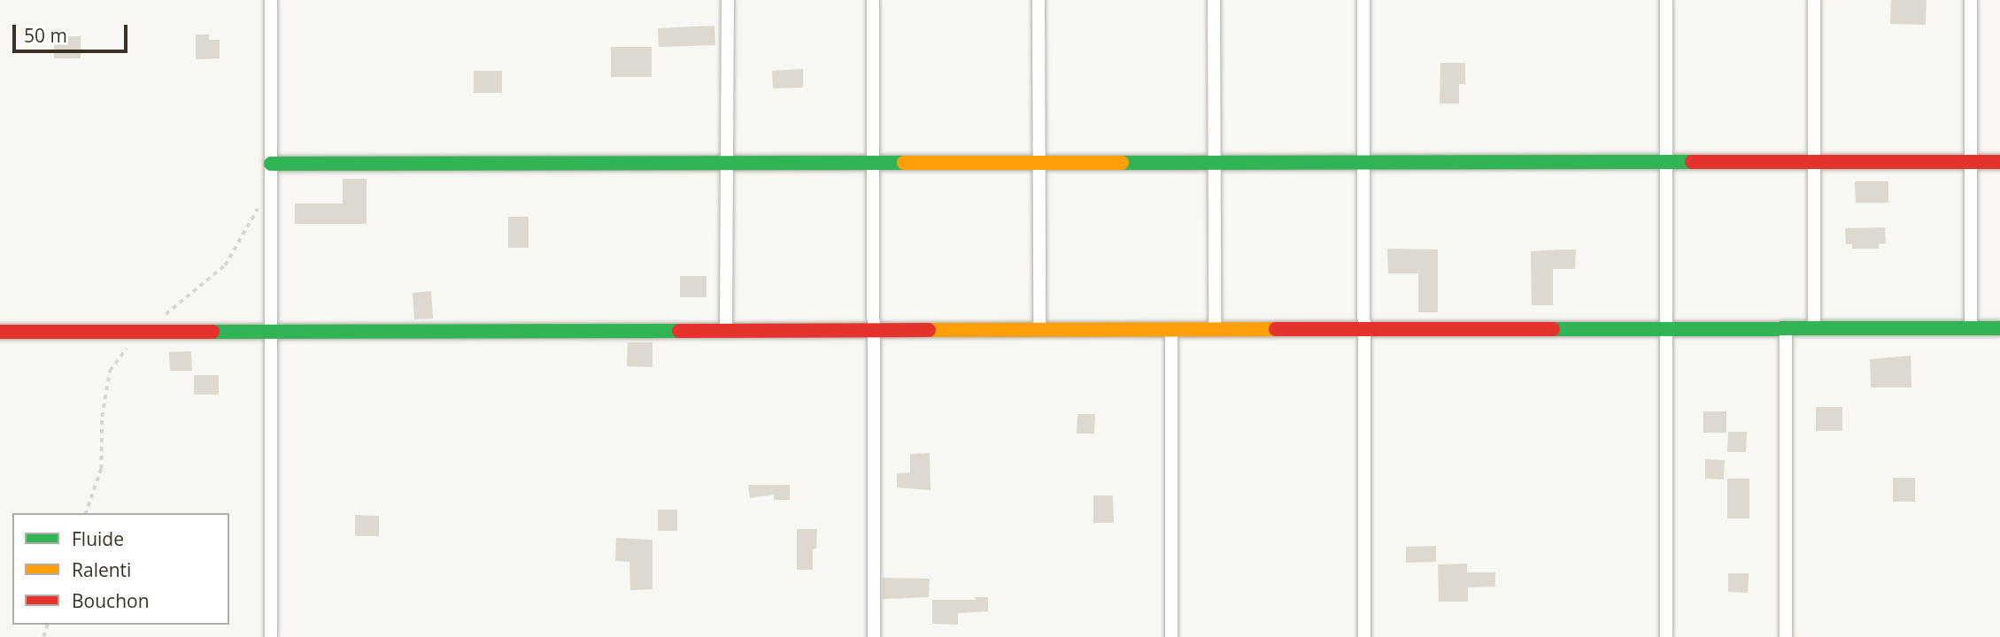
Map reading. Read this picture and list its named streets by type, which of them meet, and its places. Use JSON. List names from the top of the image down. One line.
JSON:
{"legend":["Fluide","Ralenti","Bouchon"],"scale_bar":"50 m"}
